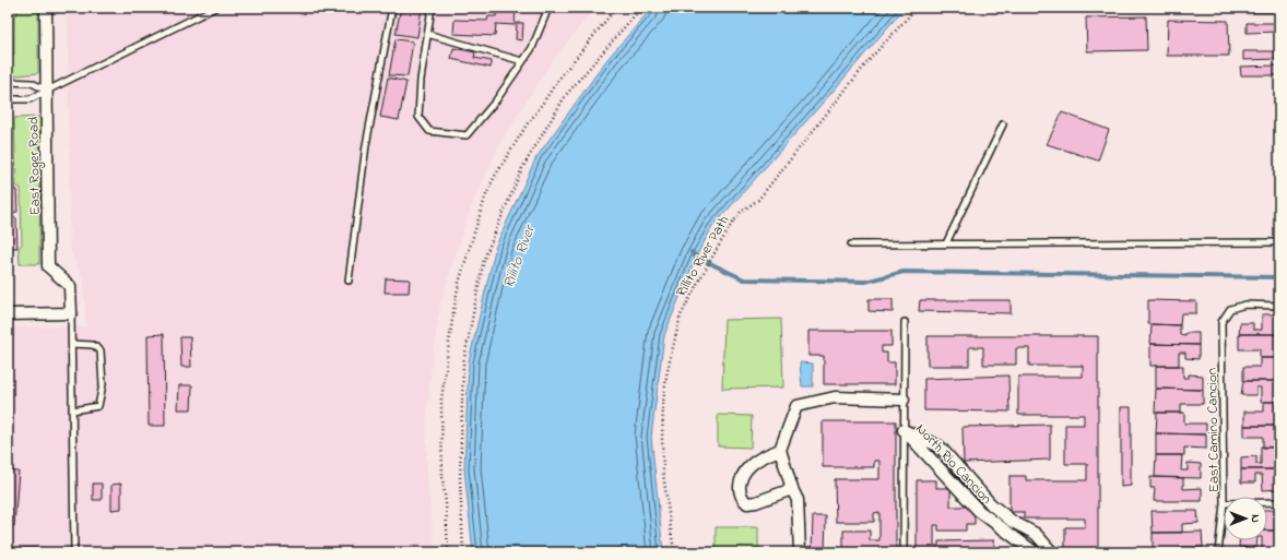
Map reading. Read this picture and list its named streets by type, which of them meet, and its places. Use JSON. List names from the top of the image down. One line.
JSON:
{"streets":{"street":["East Roger Road","North Rio Cancion"],"lane":["East Camino Cancion"],"path":["Rillito River Path"]},"water":["Rillito River"],"north":"right"}
